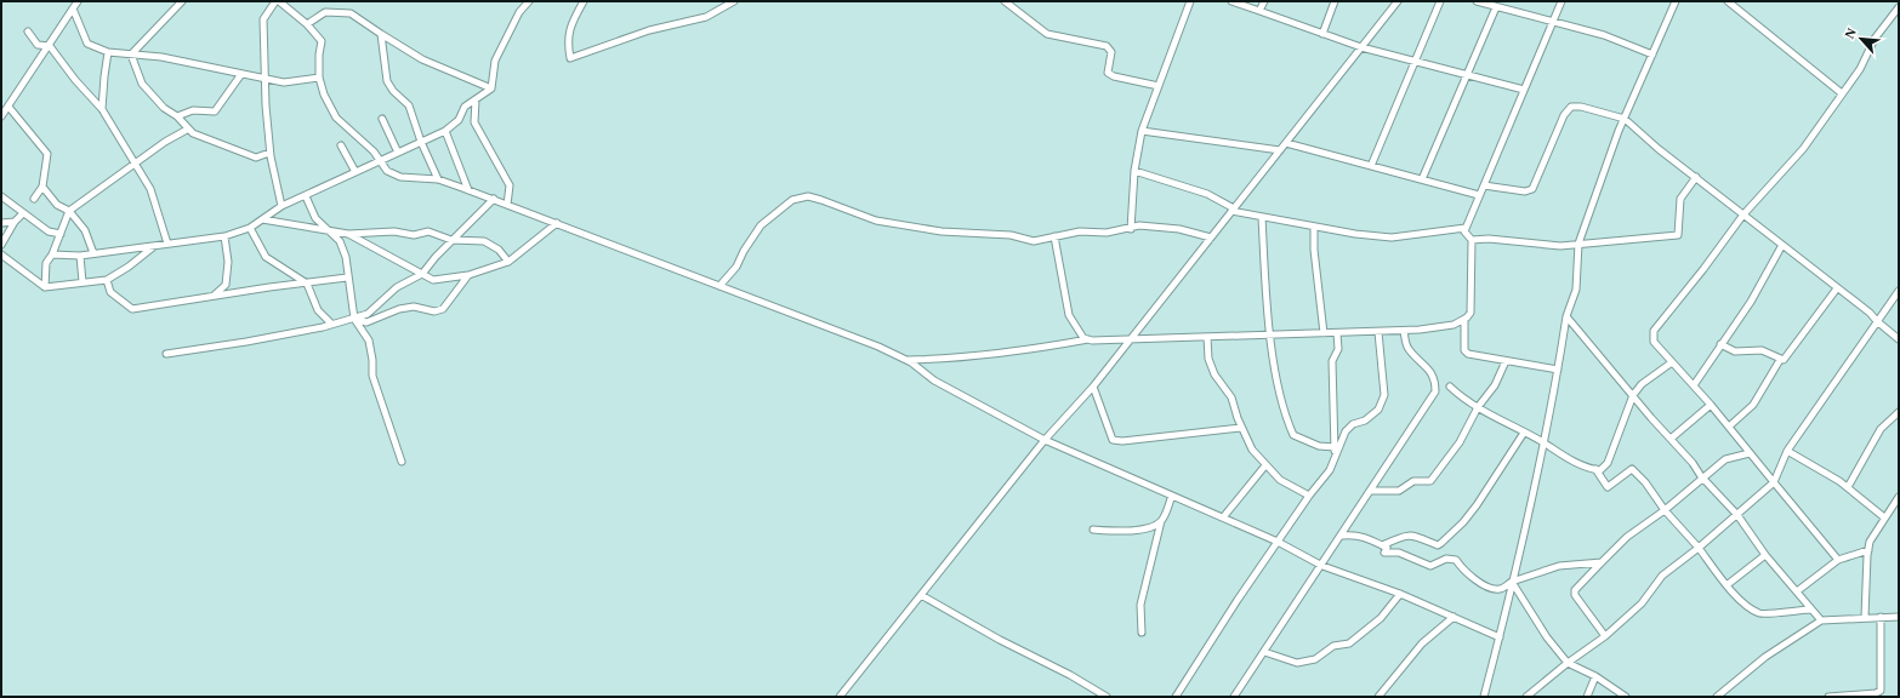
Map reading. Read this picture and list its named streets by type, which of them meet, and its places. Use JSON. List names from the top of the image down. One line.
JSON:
{"north":"top left"}
